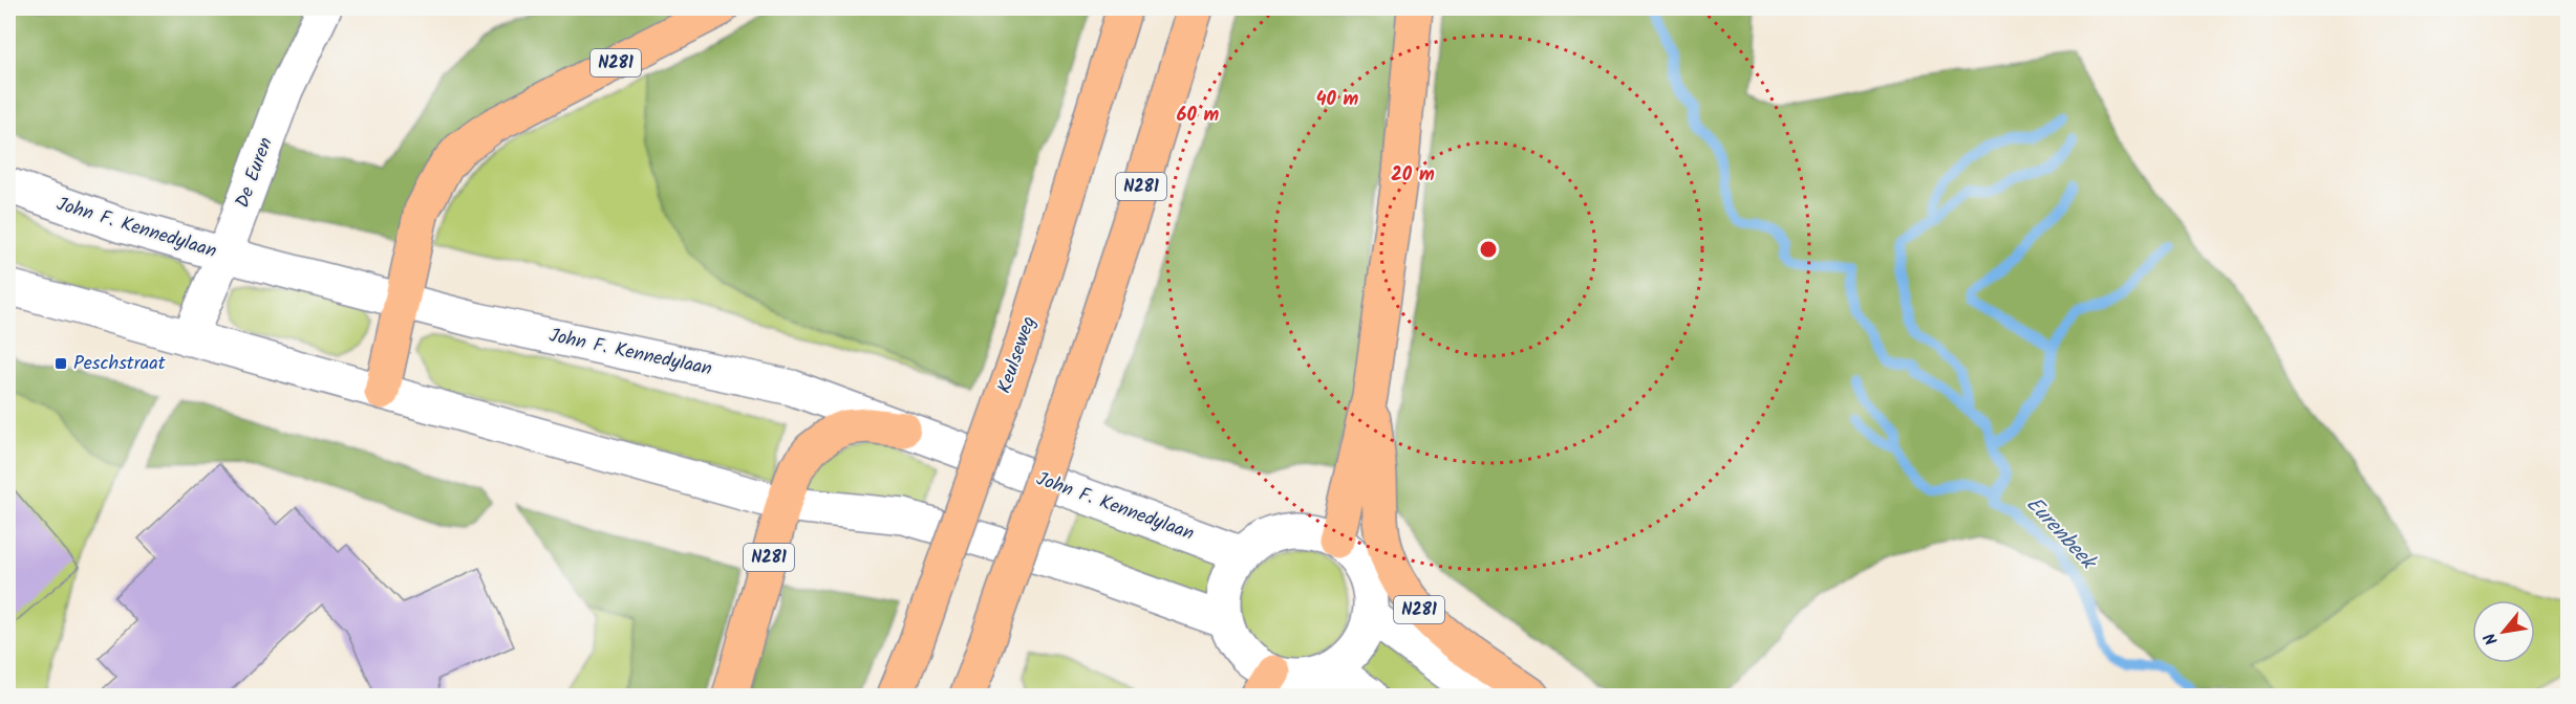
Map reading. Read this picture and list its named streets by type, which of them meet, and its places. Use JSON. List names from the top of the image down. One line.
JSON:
{"streets":{"highway":["N281","Keulseweg"],"street":["De Euren","John F. Kennedylaan"]},"crossings":[["N281","John F. Kennedylaan"],["De Euren","John F. Kennedylaan"]],"water":["Eurenbeek"],"places":{"transit":["Peschstraat"]},"north":"bottom left","rings":["40 m","60 m","20 m"]}
